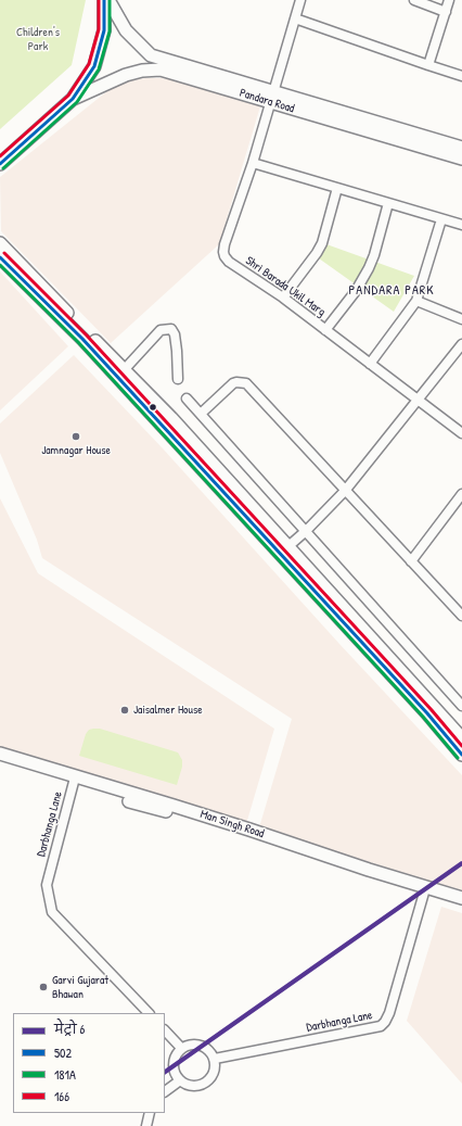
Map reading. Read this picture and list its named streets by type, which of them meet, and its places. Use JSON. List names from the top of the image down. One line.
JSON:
{"streets":{"main road":["Pandara Road","Man Singh Road"],"street":["Shri Barada Ukil Marg","Darbhanga Lane"]},"crossings":[["Pandara Road","Shri Barada Ukil Marg"],["Darbhanga Lane","Man Singh Road"]],"districts":["PANDARA PARK"],"parks":["Children's Park"],"places":["Jamnagar House","Jaisalmer House","Garvi Gujarat Bhawan"],"lines":["transit line 502","transit line 181A","transit line 166","metro line 6"],"legend":["मेट्रो 6","502","181A","166"]}
